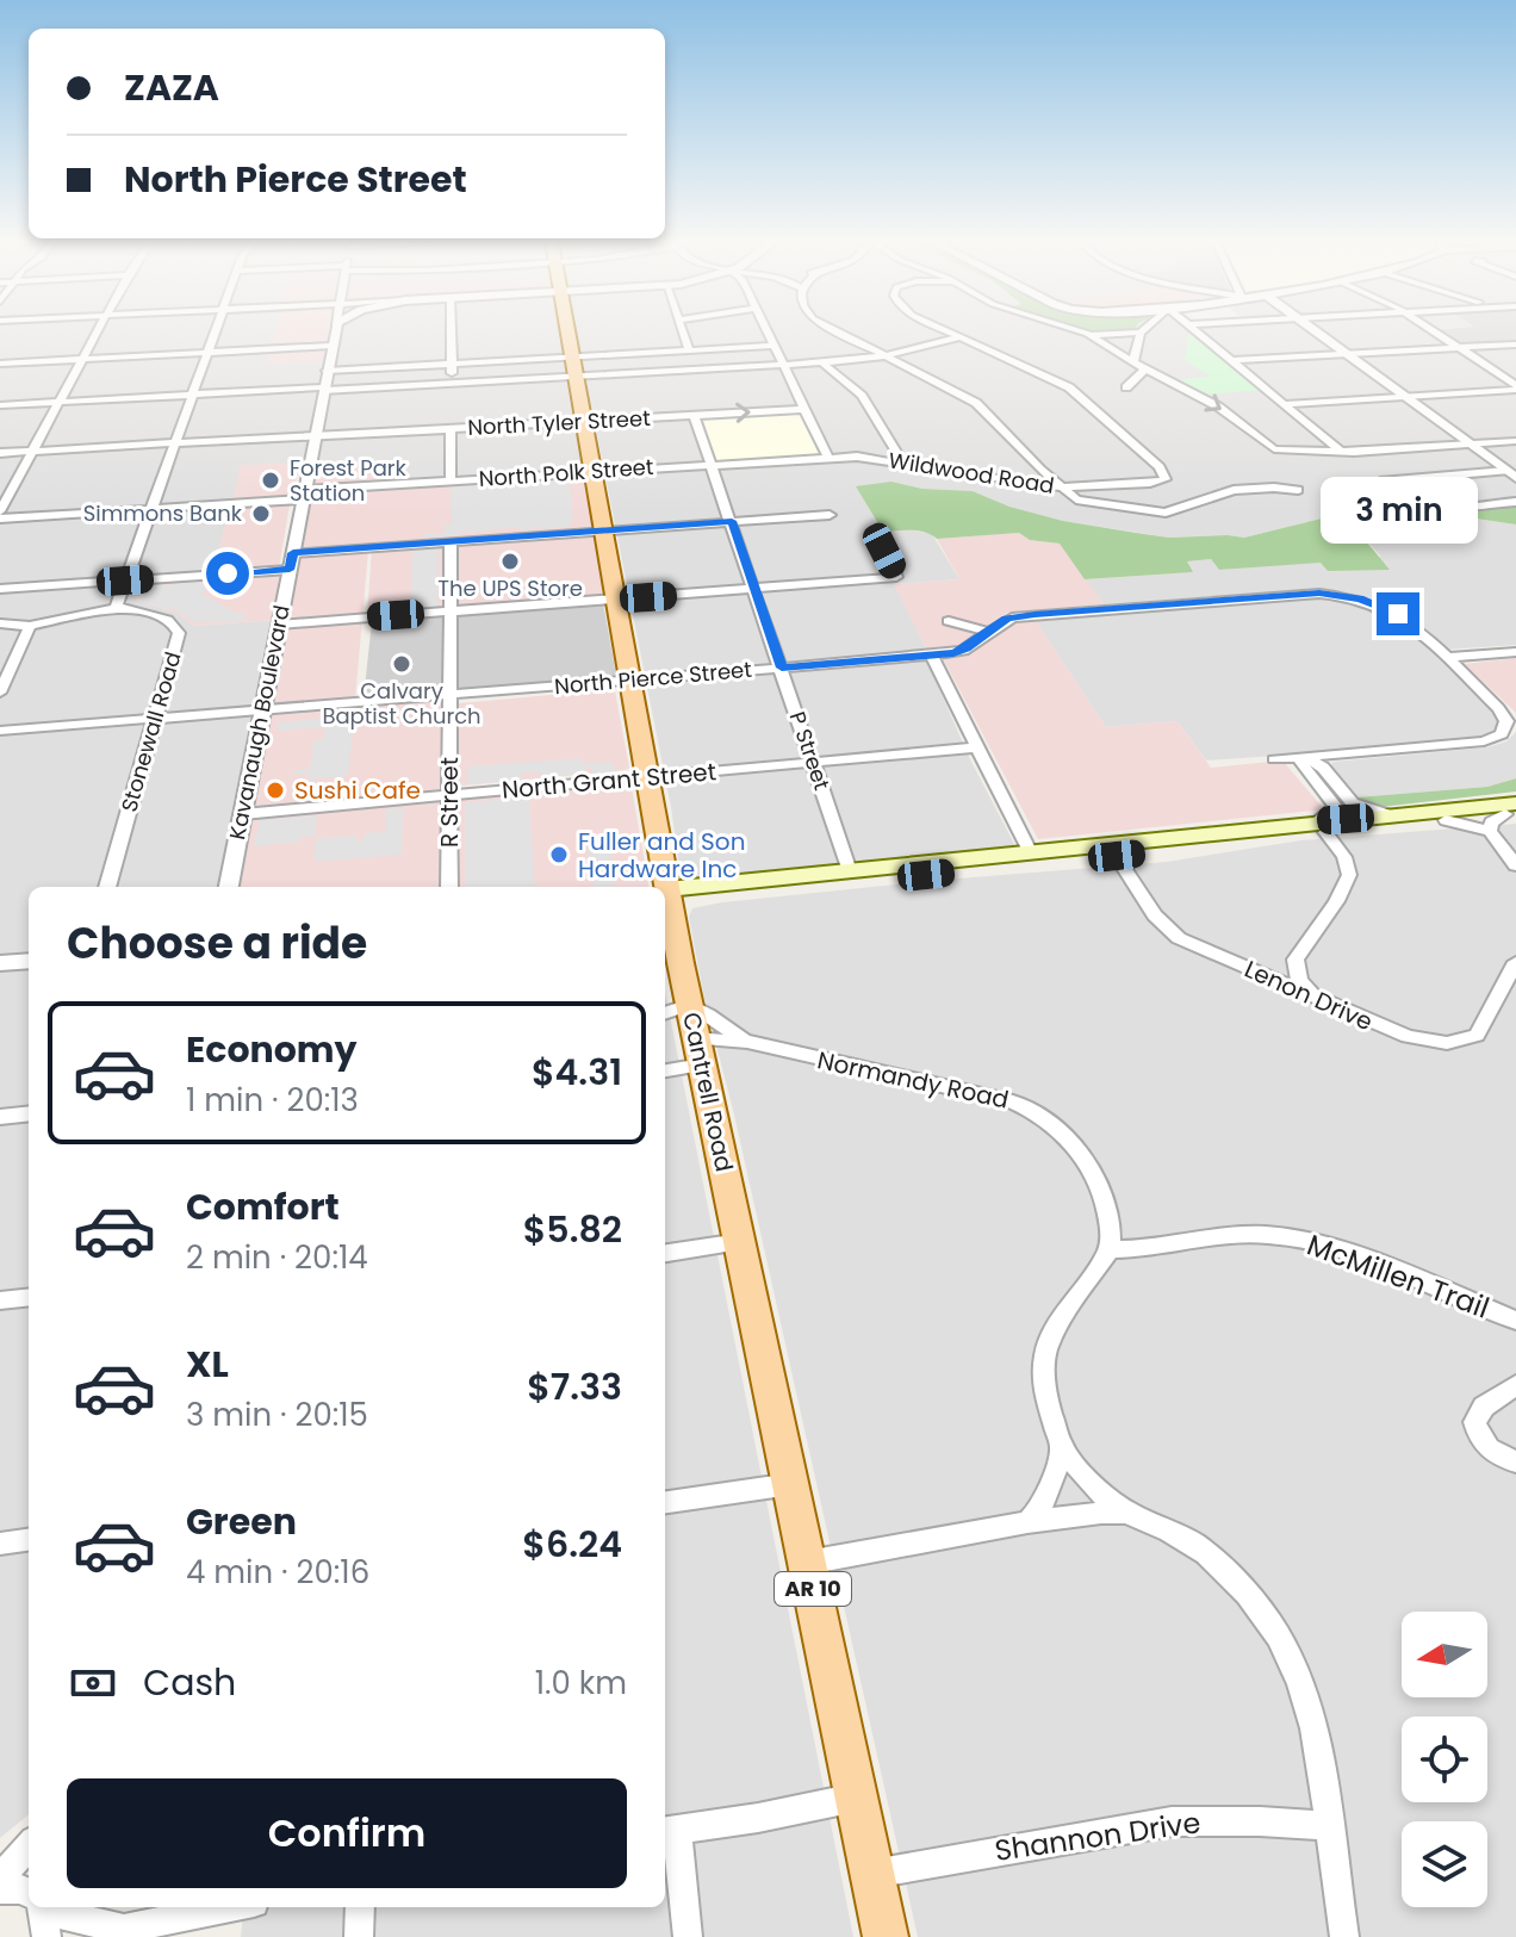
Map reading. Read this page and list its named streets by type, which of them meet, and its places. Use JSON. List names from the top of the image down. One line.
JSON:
{"streets":{"main road":["Cantrell Road","AR 10"],"street":["North Tyler Street","North Polk Street","Wildwood Road","North Pierce Street","Kavanaugh Boulevard","Stonewall Road","P Street","North Grant Street","R Street","Lenon Drive","Normandy Road","McMillen Trail","Shannon Drive"]},"crossings":[["North Tyler Street","Kavanaugh Boulevard"],["North Tyler Street","P Street"],["North Tyler Street","Cantrell Road"],["North Polk Street","Wildwood Road"],["North Polk Street","Kavanaugh Boulevard"],["North Polk Street","P Street"],["North Polk Street","Cantrell Road"],["North Pierce Street","Kavanaugh Boulevard"],["North Pierce Street","Stonewall Road"],["North Pierce Street","P Street"],["North Pierce Street","R Street"],["North Pierce Street","Cantrell Road"],["Kavanaugh Boulevard","North Grant Street"],["P Street","North Grant Street"],["North Grant Street","R Street"],["North Grant Street","Cantrell Road"],["Normandy Road","Cantrell Road"],["Normandy Road","McMillen Trail"],["Cantrell Road","Shannon Drive"]],"places":["Forest Park Station","Simmons Bank","The UPS Store","Calvary Baptist Church","Sushi Cafe","Fuller and Son Hardware Inc"],"north":"left","page":{"banner":["ZAZA","North Pierce Street"],"bubble":"3 min","heading":"Choose a ride","list":[{"name":"Economy","note":"1 min · 20:13","value":"$4.31"},{"name":"Comfort","note":"2 min · 20:14","value":"$5.82"},{"name":"XL","note":"3 min · 20:15","value":"$7.33"},{"name":"Green","note":"4 min · 20:16","value":"$6.24"}],"pay":["Cash","1.0 km"],"buttons":"Confirm"}}
